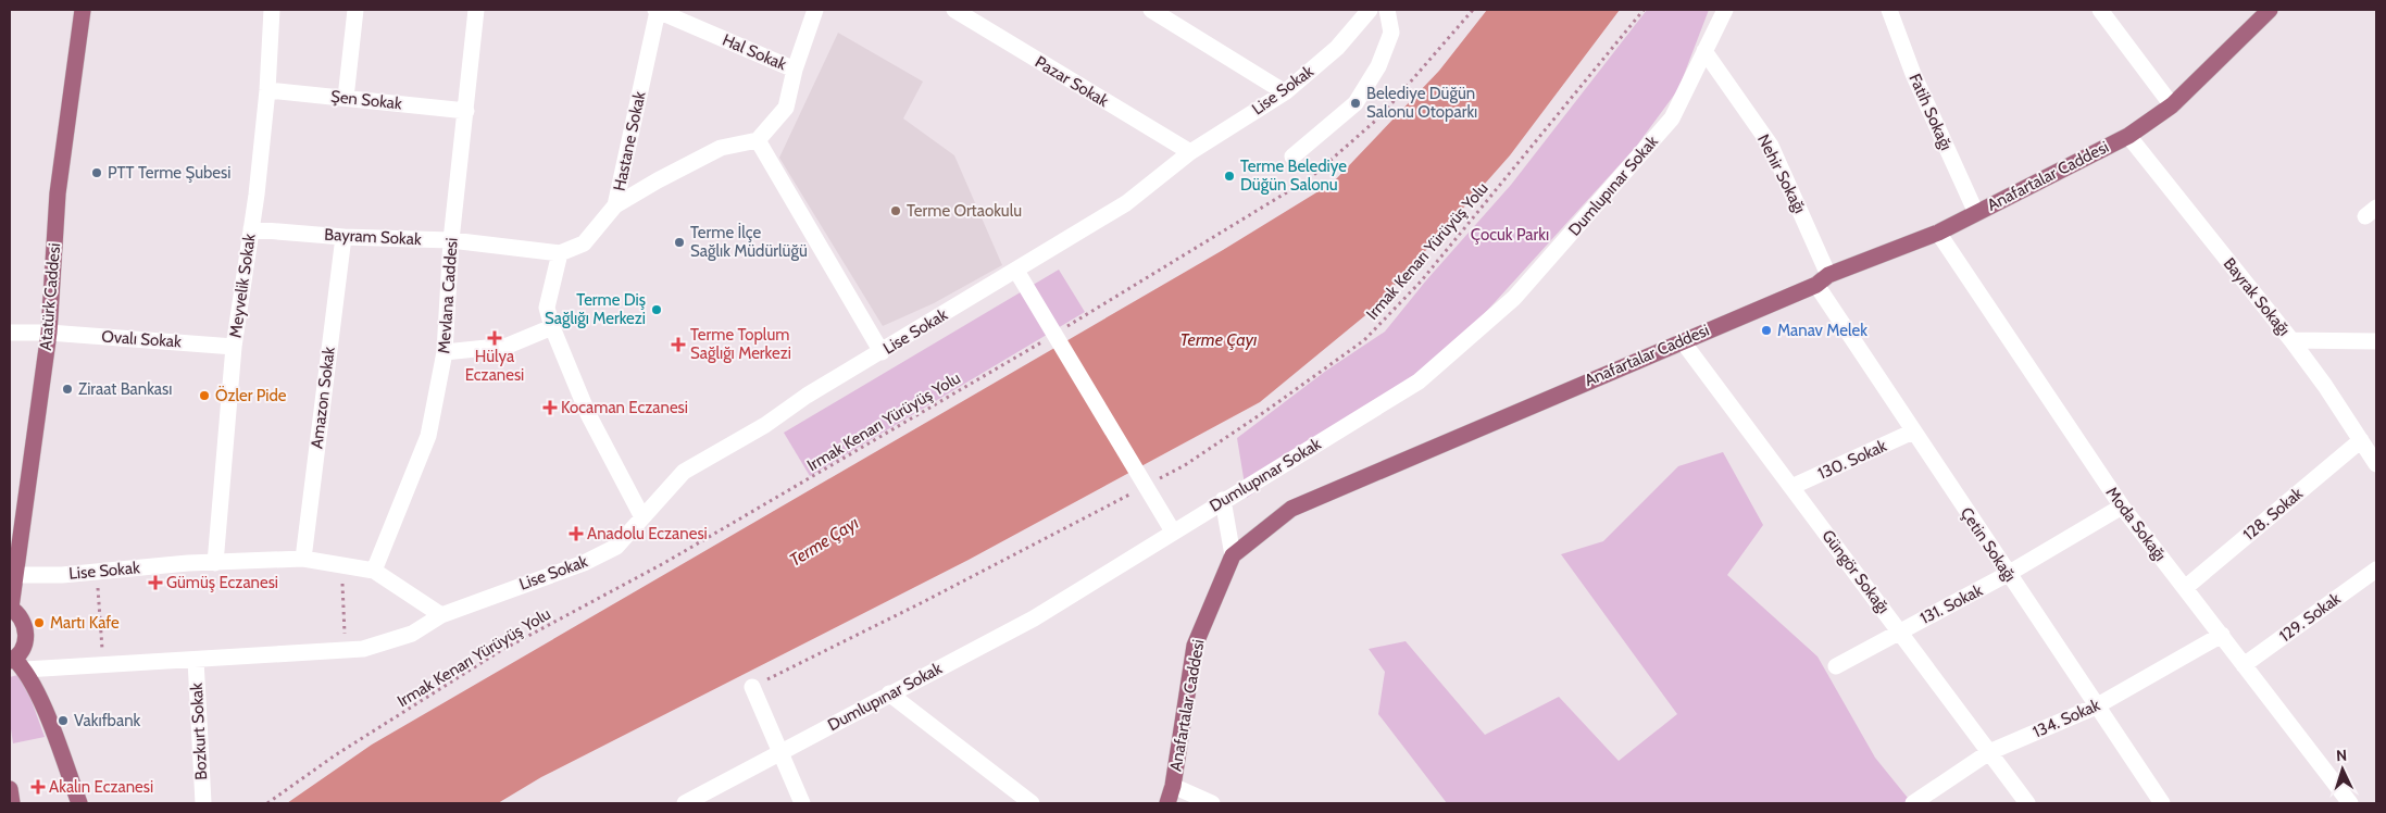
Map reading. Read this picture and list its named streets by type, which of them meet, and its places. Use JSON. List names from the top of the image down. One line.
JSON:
{"streets":{"main road":["Anafartalar Caddesi","Atatürk Caddesi"],"street":["Hal Sokak","Pazar Sokak","Lise Sokak","Şen Sokak","Fatih Sokağı","Hastane Sokak","Nehir Sokağı","Dumlupınar Sokak","Bayram Sokak","Meyvelik Sokak","Mevlana Caddesi","Bayrak Sokağı","Ovalı Sokak","Amazon Sokak","130. Sokak","128. Sokak","Moda Sokağı","Çetin Sokağı","Güngör Sokağı","131. Sokak","129. Sokak","134. Sokak","Bozkurt Sokak"],"path":["Irmak Kenarı Yürüyüş Yolu"]},"crossings":[["Hal Sokak","Hastane Sokak"],["Pazar Sokak","Lise Sokak"],["Lise Sokak","Meyvelik Sokak"],["Lise Sokak","Mevlana Caddesi"],["Lise Sokak","Atatürk Caddesi"],["Lise Sokak","Amazon Sokak"],["Lise Sokak","Bozkurt Sokak"],["Şen Sokak","Meyvelik Sokak"],["Şen Sokak","Mevlana Caddesi"],["Fatih Sokağı","Anafartalar Caddesi"],["Hastane Sokak","Bayram Sokak"],["Nehir Sokağı","Anafartalar Caddesi"],["Nehir Sokağı","Dumlupınar Sokak"],["Nehir Sokağı","Çetin Sokağı"],["Anafartalar Caddesi","Bayrak Sokağı"],["Anafartalar Caddesi","Moda Sokağı"],["Anafartalar Caddesi","Çetin Sokağı"],["Anafartalar Caddesi","Güngör Sokağı"],["Bayram Sokak","Meyvelik Sokak"],["Bayram Sokak","Mevlana Caddesi"],["Bayram Sokak","Amazon Sokak"],["Meyvelik Sokak","Ovalı Sokak"],["Atatürk Caddesi","Ovalı Sokak"],["Bayrak Sokağı","128. Sokak"],["130. Sokak","Çetin Sokağı"],["130. Sokak","Güngör Sokağı"],["128. Sokak","Moda Sokağı"],["Moda Sokağı","131. Sokak"],["Moda Sokağı","129. Sokak"],["Moda Sokağı","134. Sokak"],["Çetin Sokağı","131. Sokak"],["Çetin Sokağı","134. Sokak"],["Güngör Sokağı","131. Sokak"],["Güngör Sokağı","134. Sokak"]],"water":["Terme Çayı"],"parks":["Çocuk Parkı"],"places":{"other":["Belediye Düğün Salonu Otoparkı","PTT Terme Şubesi","Terme Belediye Düğün Salonu","Terme Ortaokulu","Terme İlçe Sağlık Müdürlüğü","Terme Diş Sağlığı Merkezi","Manav Melek","Ziraat Bankası","Özler Pide","Martı Kafe","Vakıfbank"],"health":["Hülya Eczanesi","Terme Toplum Sağlığı Merkezi","Kocaman Eczanesi","Anadolu Eczanesi","Gümüş Eczanesi","Akalın Eczanesi"]},"north":"top"}
